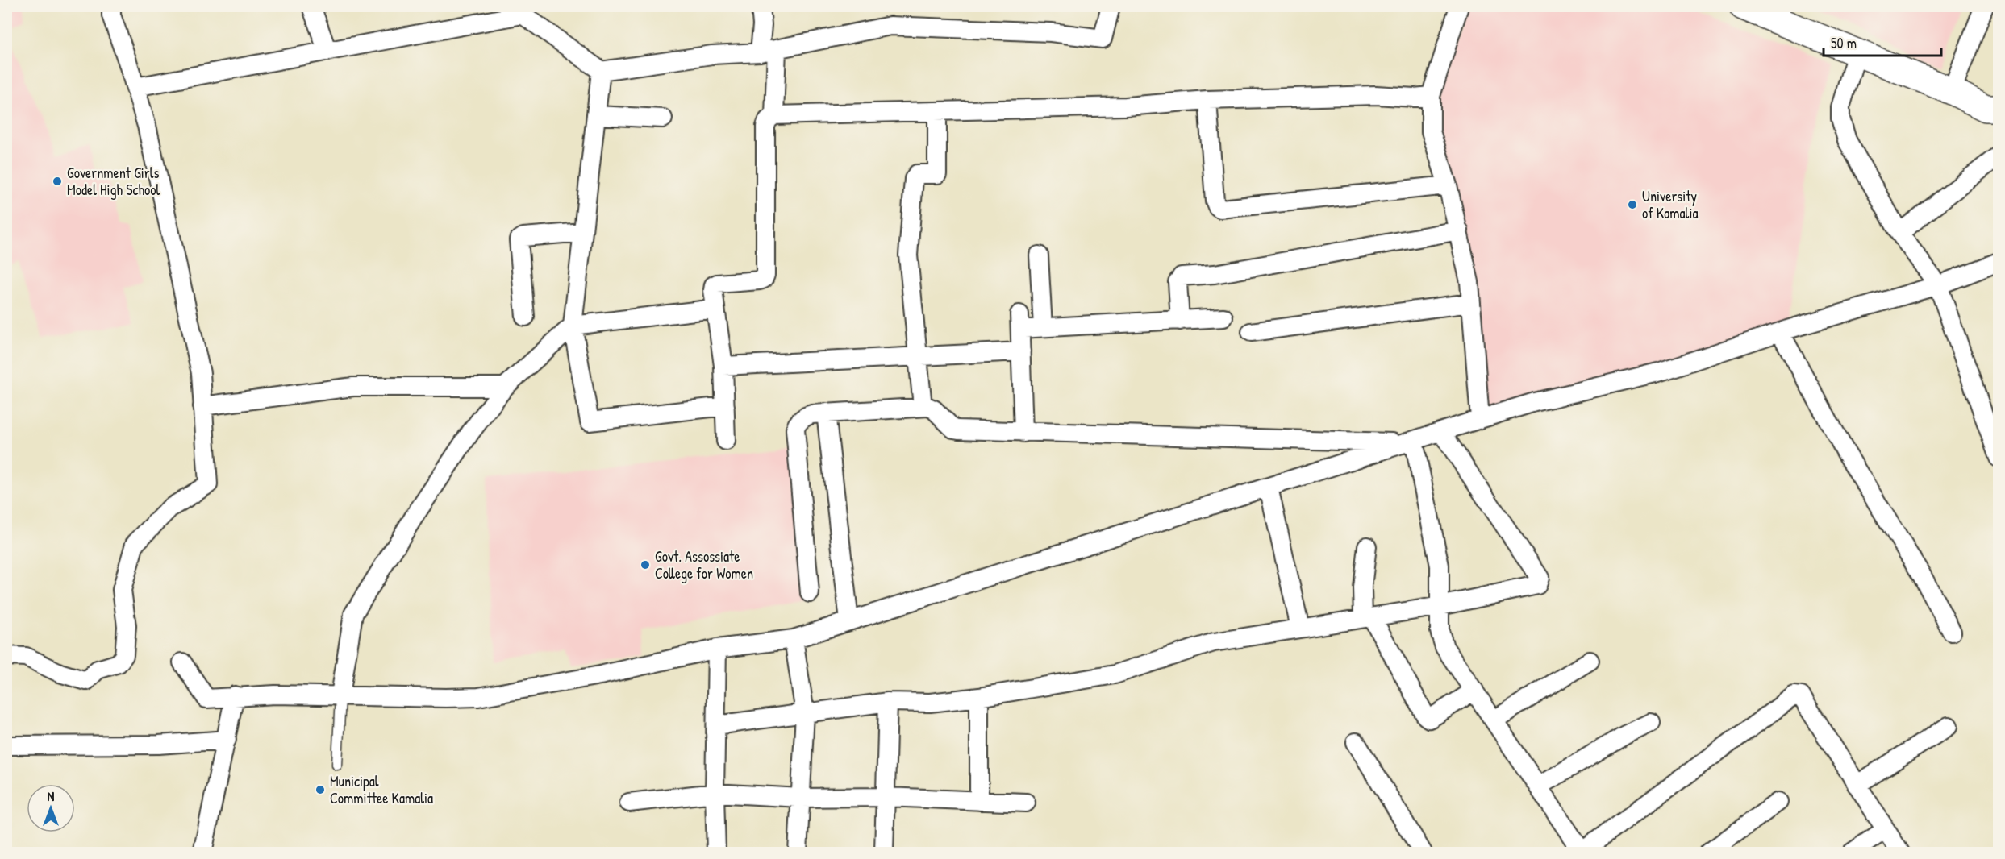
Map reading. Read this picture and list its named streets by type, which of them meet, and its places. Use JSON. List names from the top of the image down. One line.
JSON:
{"places":["Government Girls Model High School","University of Kamalia","Govt. Assossiate College for Women","Municipal Committee Kamalia"],"scale_bar":"50 m","north":"top"}
